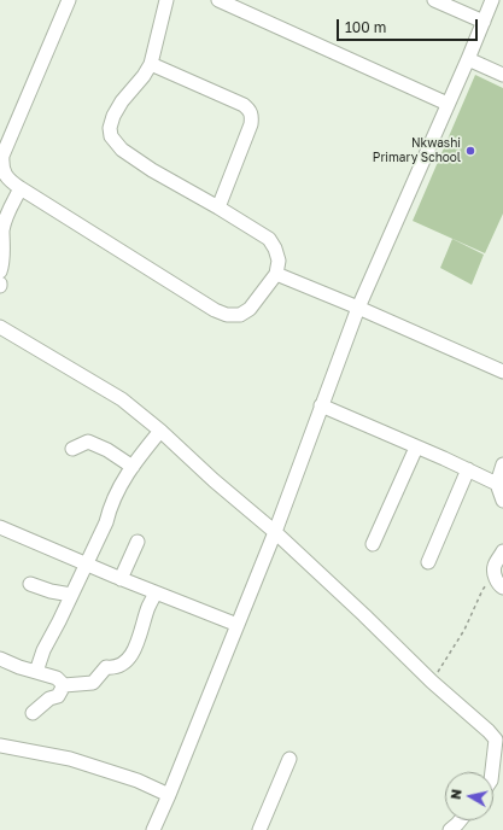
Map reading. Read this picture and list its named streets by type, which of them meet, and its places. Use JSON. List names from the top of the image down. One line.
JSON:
{"places":["Nkwashi Primary School"],"scale_bar":"100 m","north":"left"}
